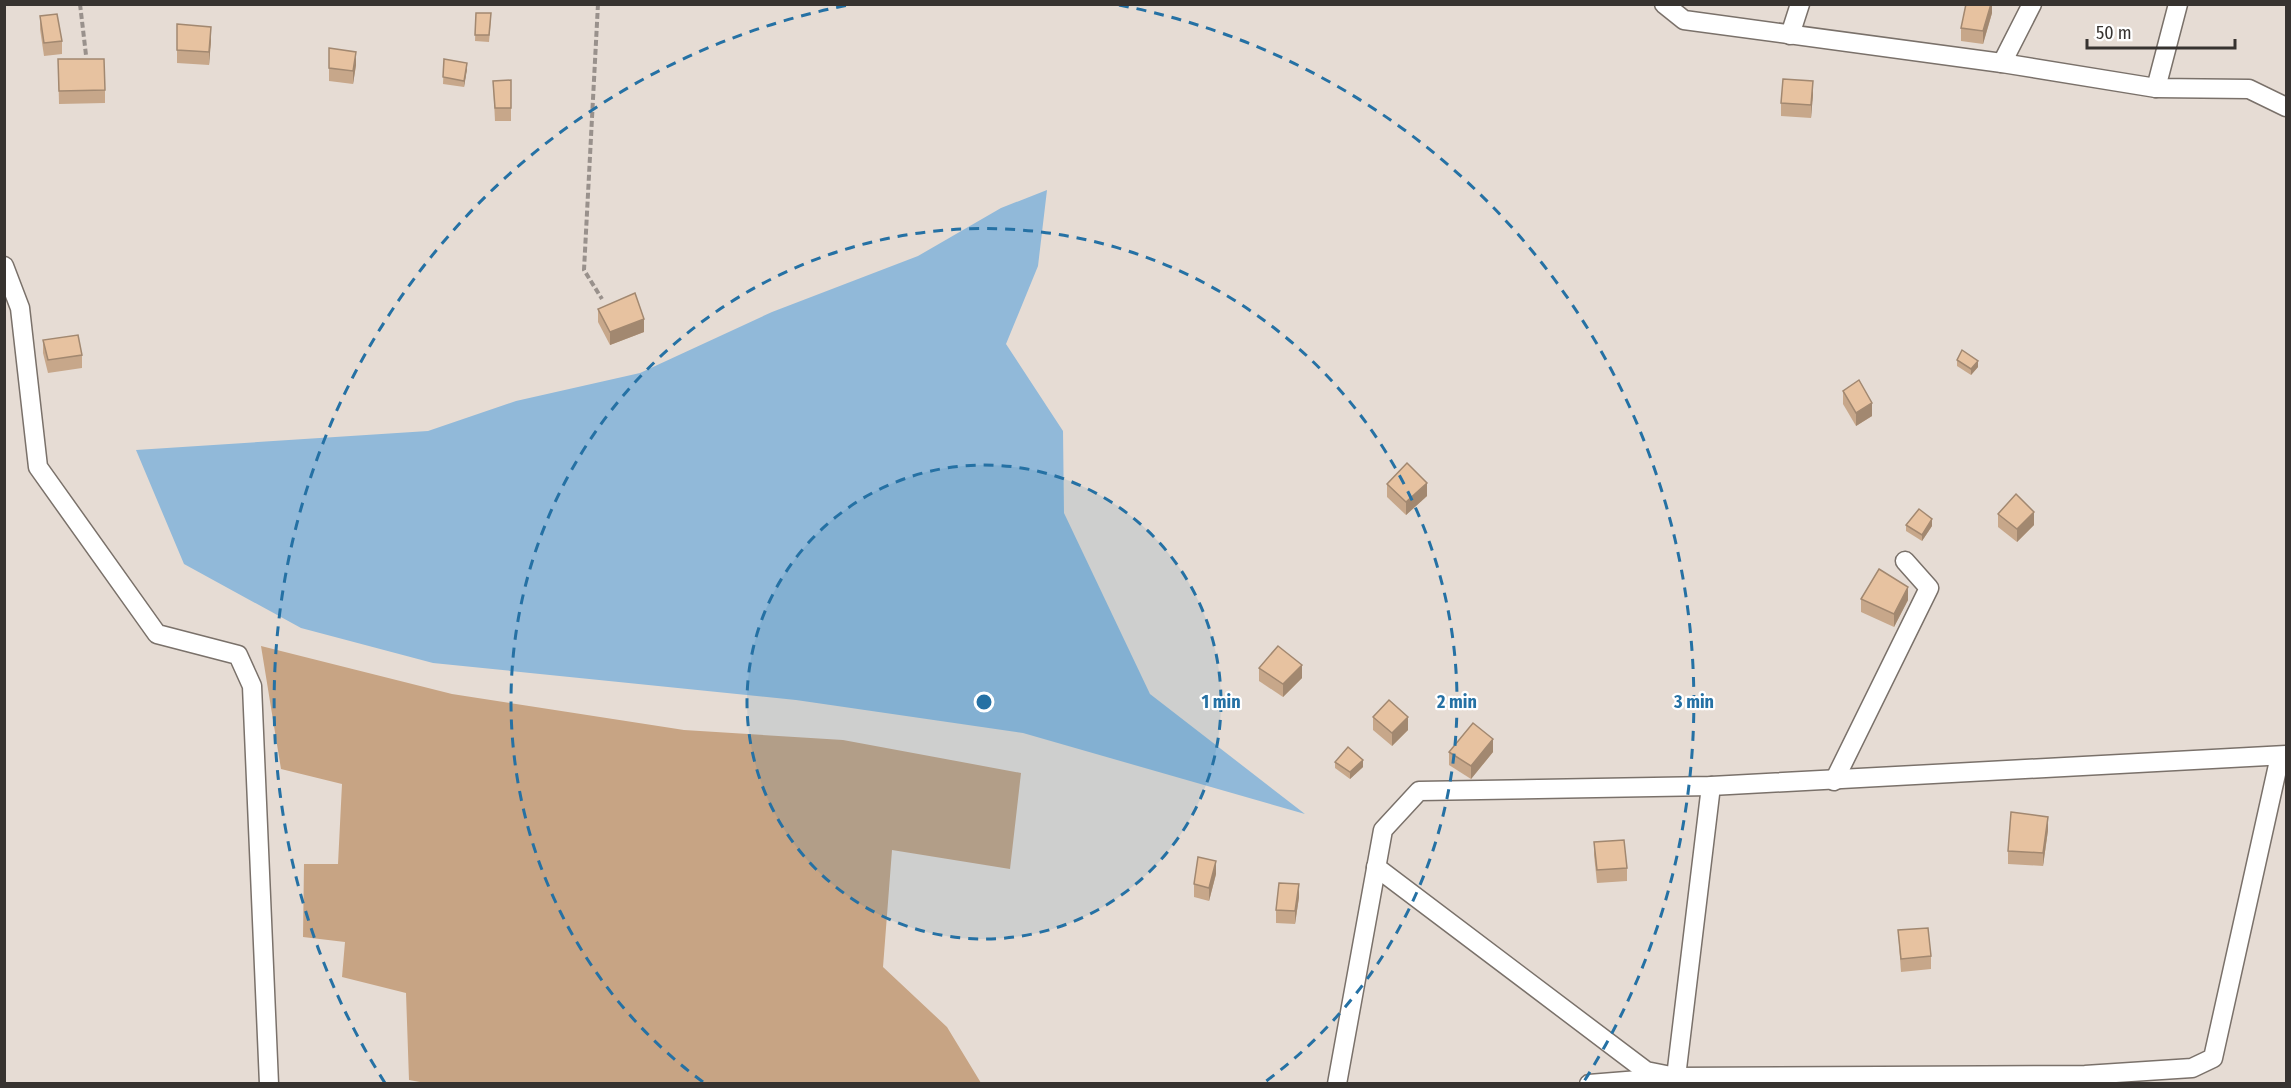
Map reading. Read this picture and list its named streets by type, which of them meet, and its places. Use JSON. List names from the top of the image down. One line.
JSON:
{"scale_bar":"50 m","rings":["1 min","2 min","3 min"]}
